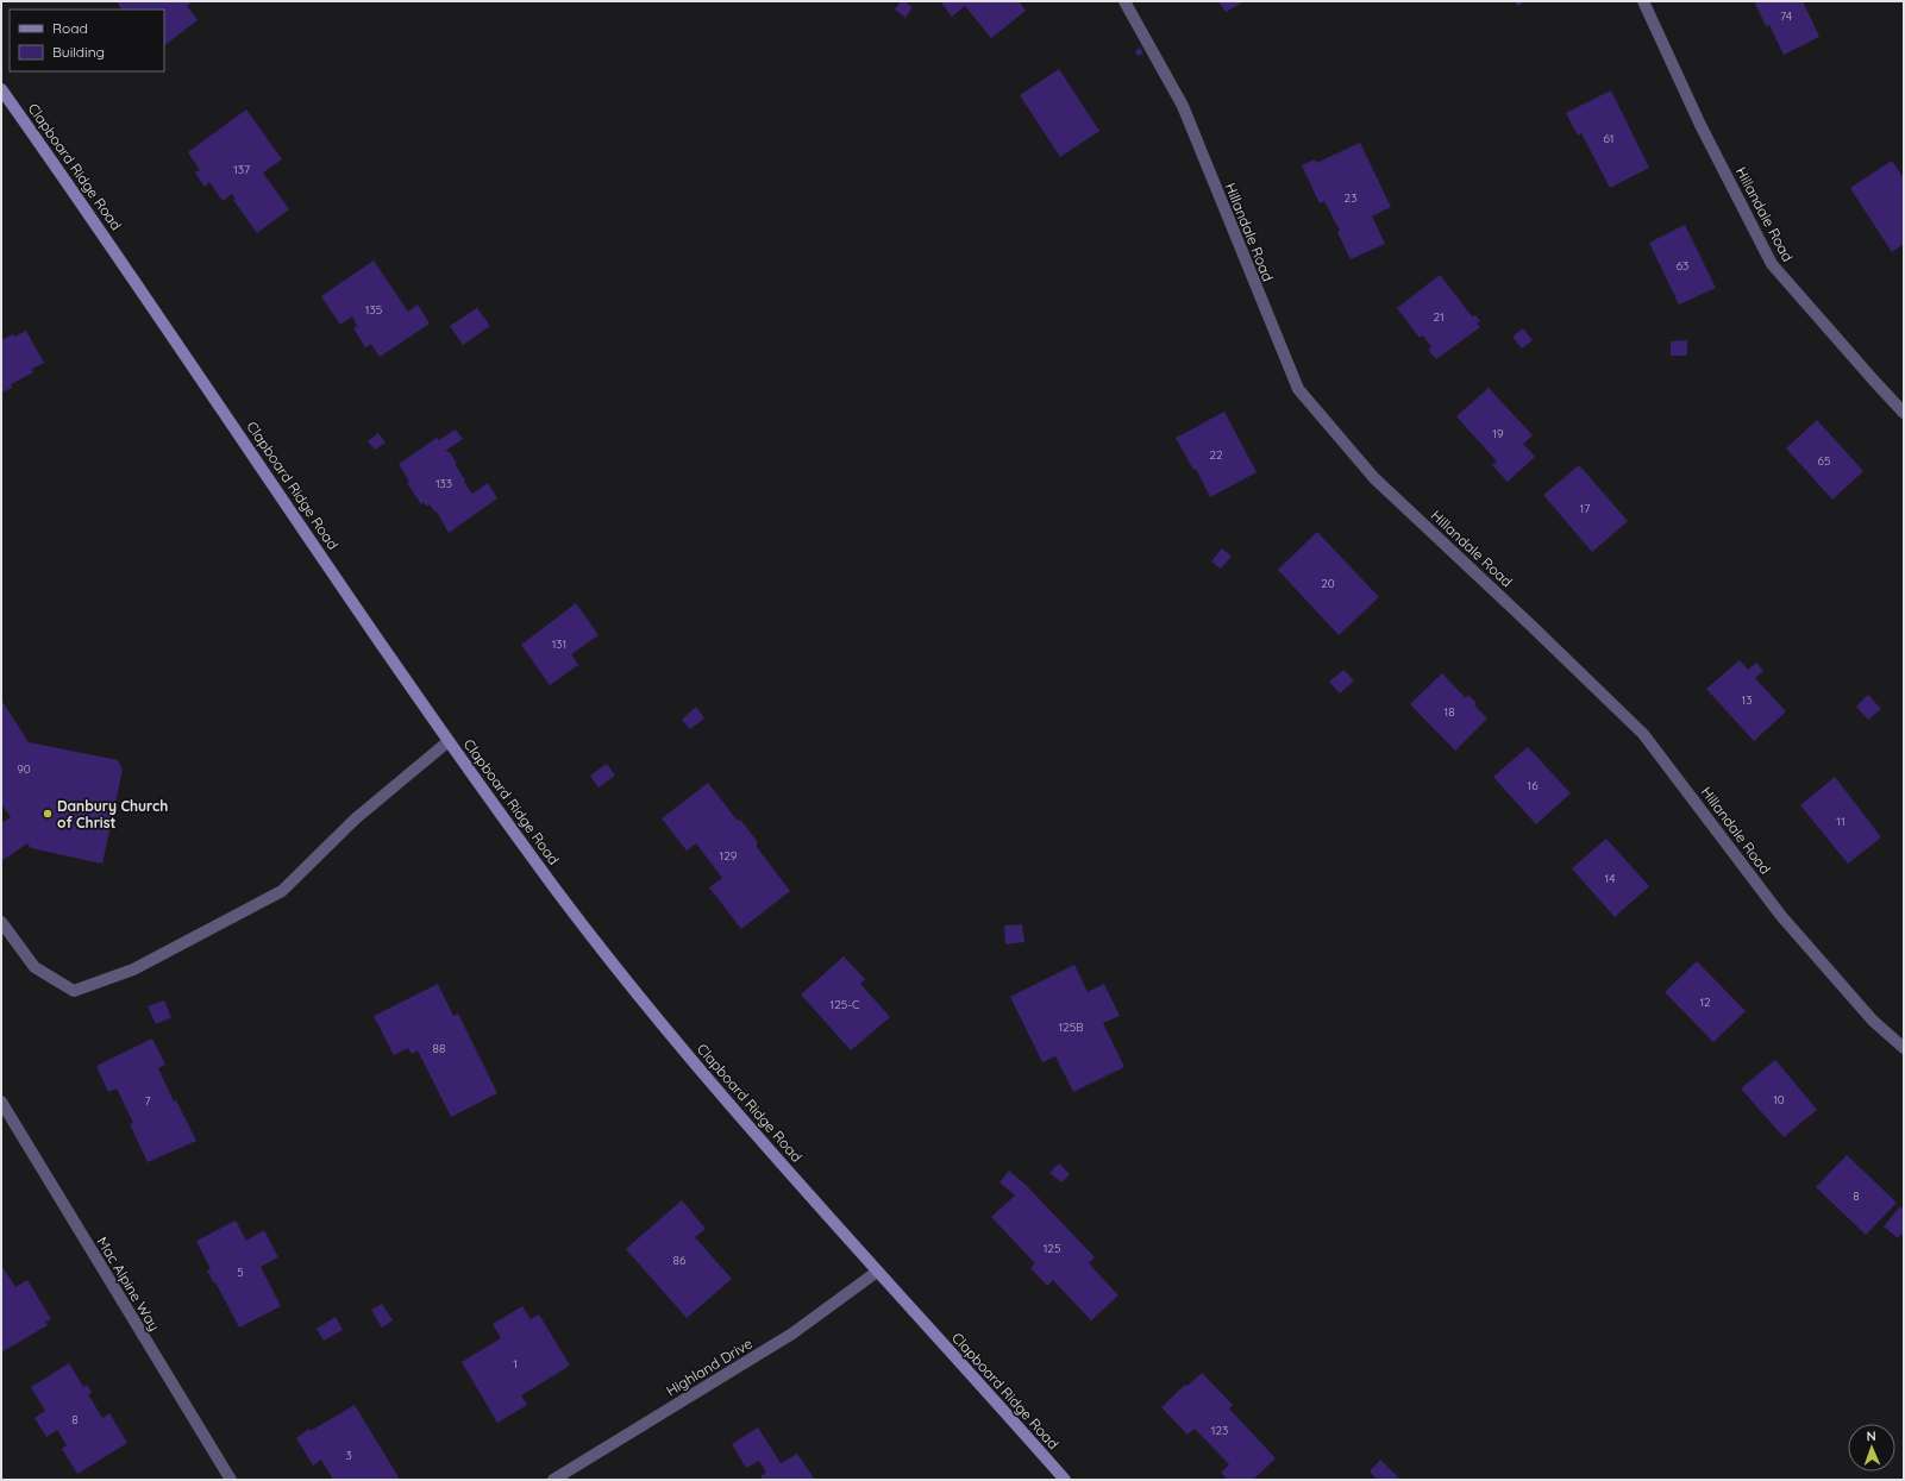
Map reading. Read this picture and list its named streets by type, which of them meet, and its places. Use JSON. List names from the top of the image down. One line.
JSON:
{"streets":{"main road":["Clapboard Ridge Road"],"street":["Hillandale Road","Mac Alpine Way","Highland Drive"]},"crossings":[["Clapboard Ridge Road","Highland Drive"]],"places":["Danbury Church of Christ"],"house_numbers":["74","61","137","23","63","135","21","19","22","65","133","17","20","131","13","18","90","16","11","129","14","12","125-C","125B","88","10","7","8","125","86","5","1","8","123","3"],"legend":["Road","Building"],"north":"top"}
